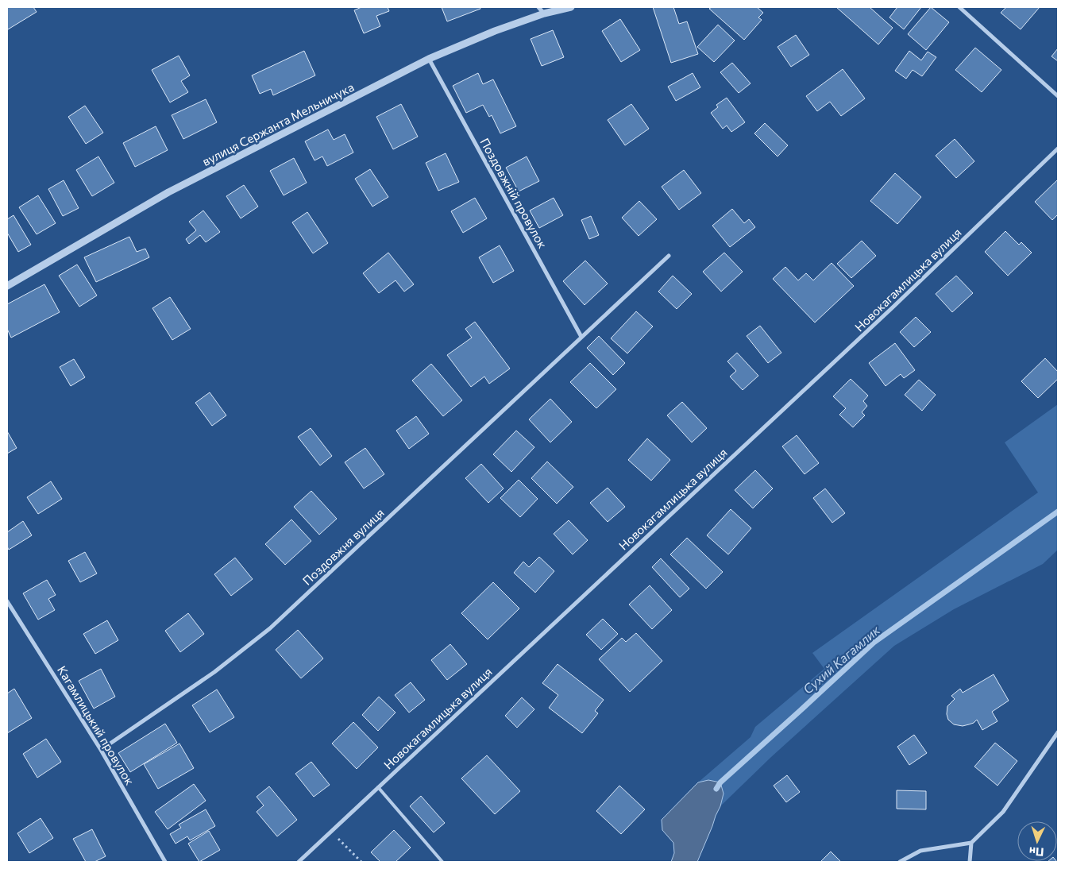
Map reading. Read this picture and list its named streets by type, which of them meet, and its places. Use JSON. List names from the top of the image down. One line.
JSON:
{"streets":{"street":["вулиця Сержанта Мельничука","Поздовжній провулок","Новокагамлицька вулиця","Поздовжня вулиця","Кагамлицький провулок"]},"crossings":[["вулиця Сержанта Мельничука","Поздовжній провулок"],["Поздовжній провулок","Поздовжня вулиця"],["Поздовжня вулиця","Кагамлицький провулок"]],"water":["Сухий Кагамлик"],"north":"bottom"}
